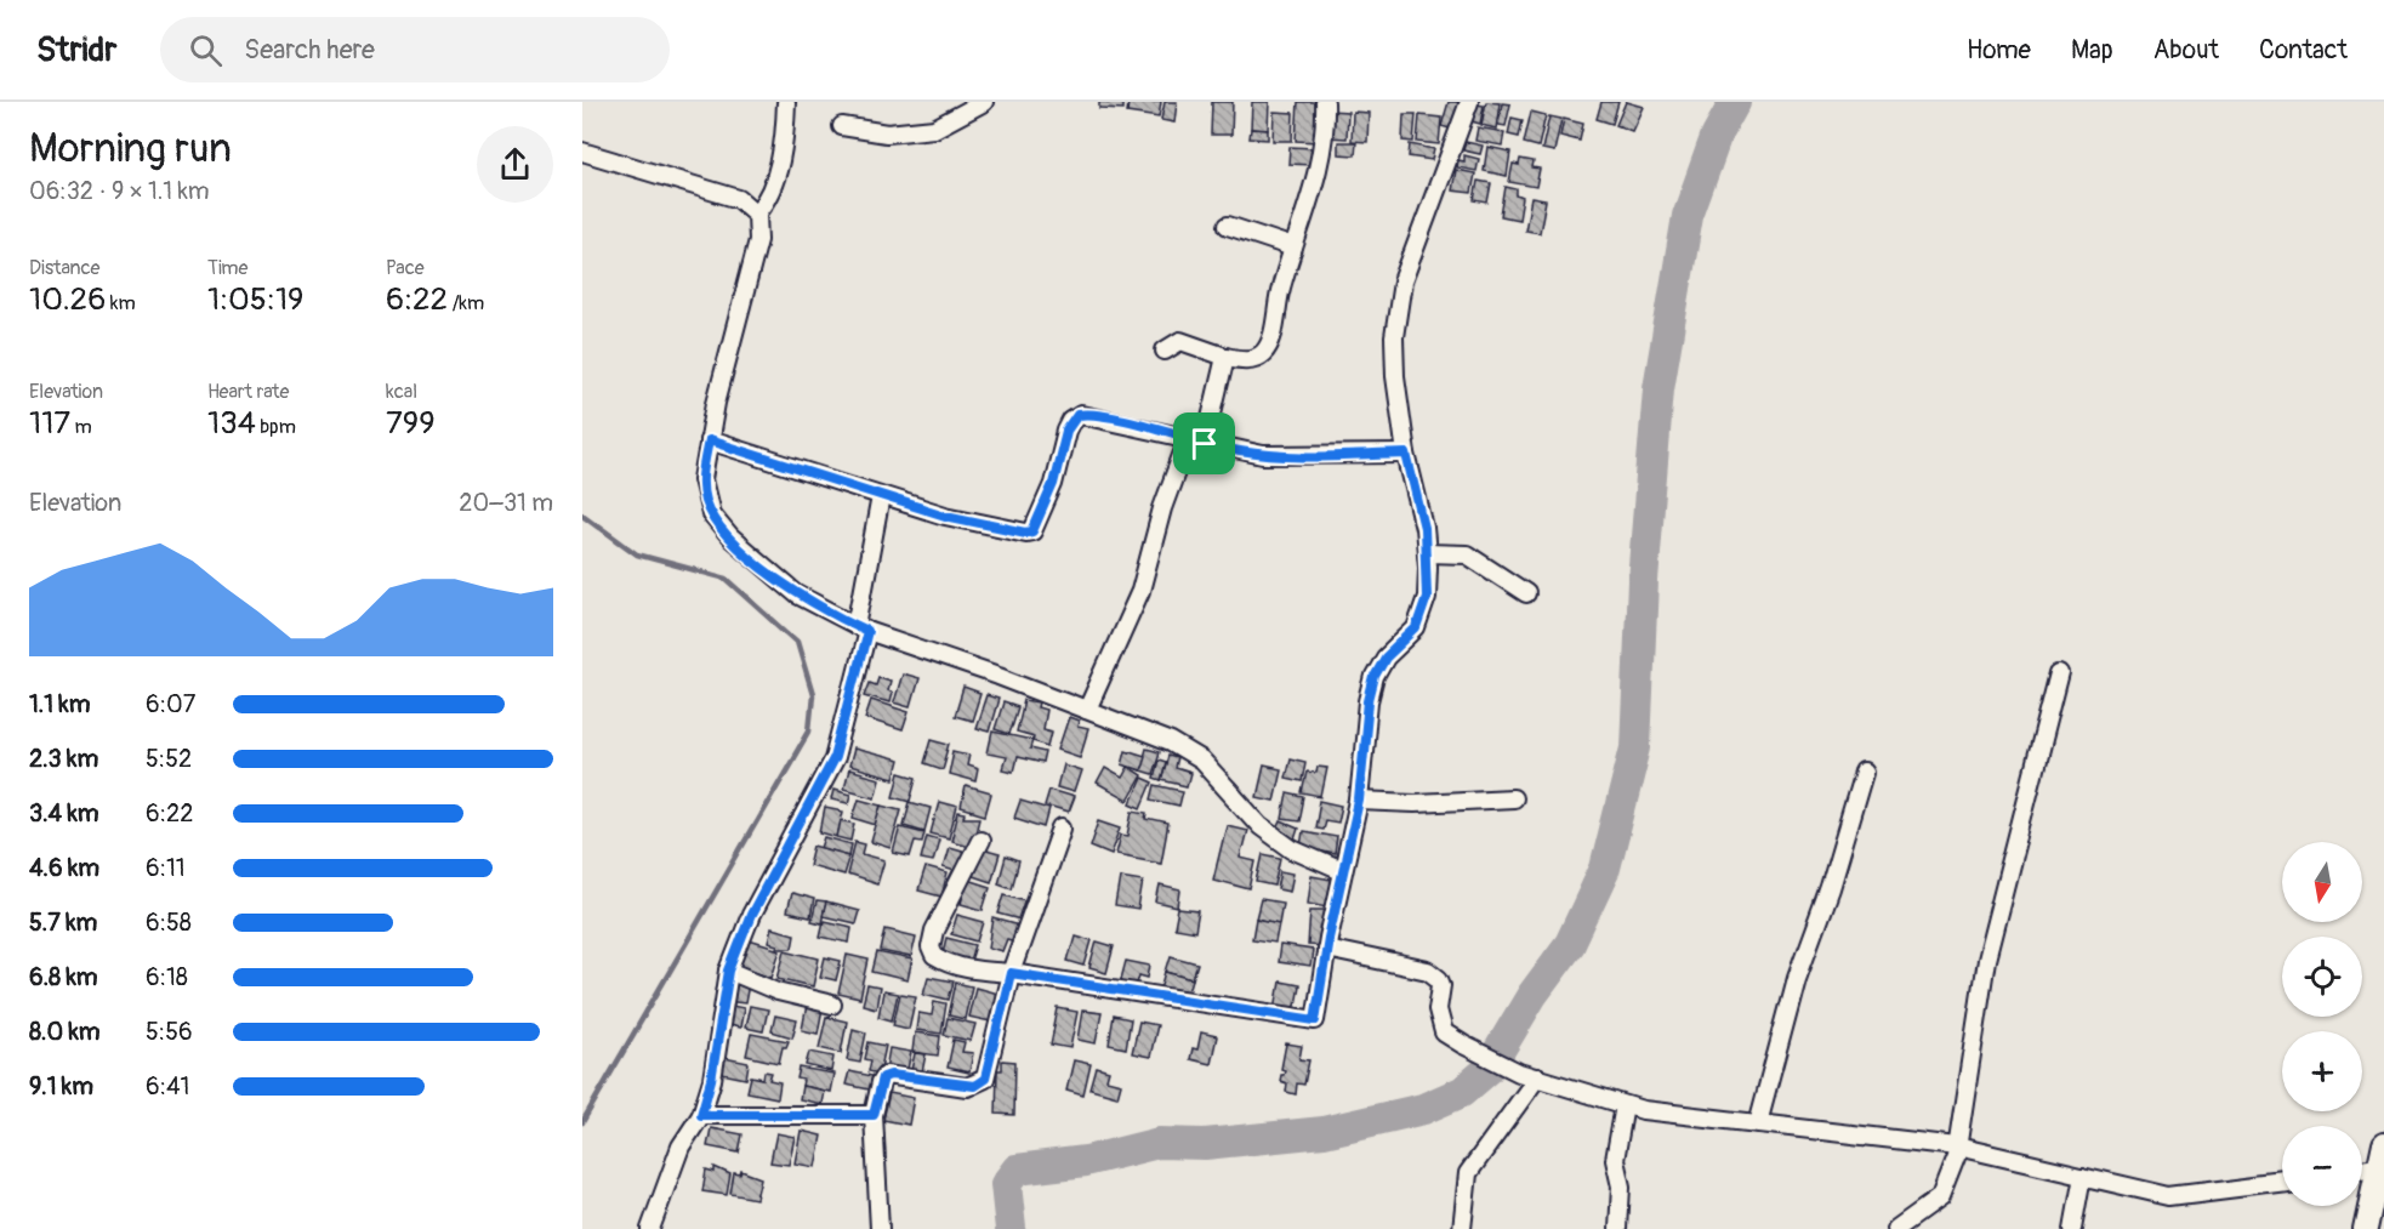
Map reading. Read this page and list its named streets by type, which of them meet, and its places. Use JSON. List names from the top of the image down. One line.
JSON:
{"north":"bottom","page":{"header":"Stridr","search":"Search here","nav":["Home","Map","About","Contact"],"heading":["Morning run","06:32 · 9 × 1.1 km"],"stats":[["Distance","10.26 km"],["Time","1:05:19"],["Pace","6:22 /km"],["Elevation","117 m"],["Heart rate","134 bpm"],["kcal","799"]],"chart":["Elevation","20–31 m"],"list":[{"name":"1.1 km","note":"6:07"},{"name":"2.3 km","note":"5:52"},{"name":"3.4 km","note":"6:22"},{"name":"4.6 km","note":"6:11"},{"name":"5.7 km","note":"6:58"},{"name":"6.8 km","note":"6:18"},{"name":"8.0 km","note":"5:56"},{"name":"9.1 km","note":"6:41"}],"map_buttons":["+","−"]}}
